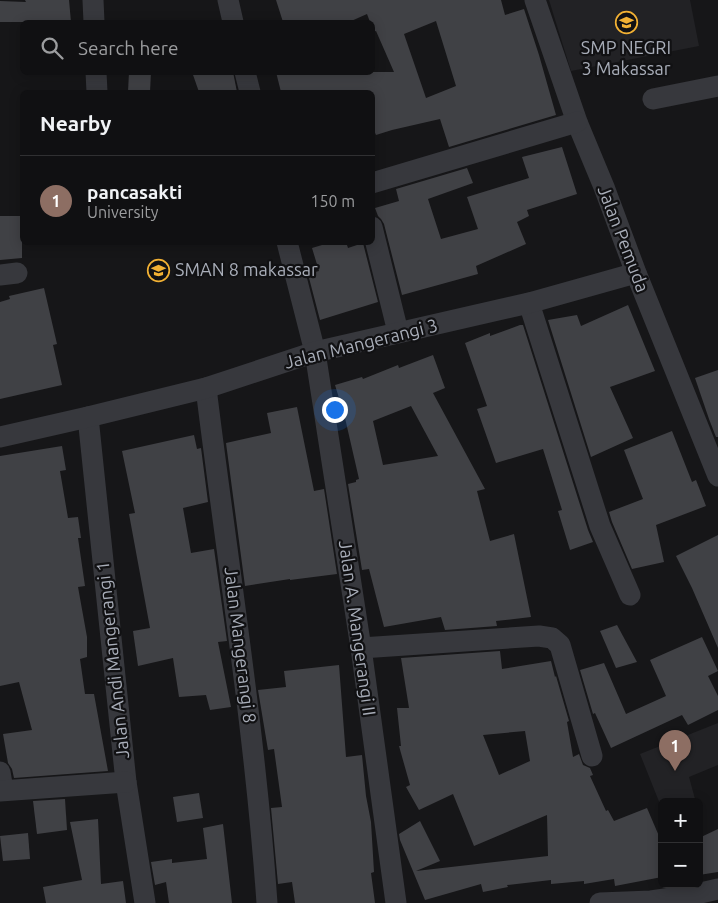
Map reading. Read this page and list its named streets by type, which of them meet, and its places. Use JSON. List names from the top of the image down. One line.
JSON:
{"streets":{"street":["Jalan Pemuda","Jalan Mangerangi 3","Jalan A. Mangerangi II","Jalan Mangerangi 8","Jalan Andi Mangerangi 1"]},"crossings":[["Jalan Pemuda","Jalan Mangerangi 3"],["Jalan Mangerangi 3","Jalan A. Mangerangi II"],["Jalan Mangerangi 3","Jalan Mangerangi 8"],["Jalan Mangerangi 3","Jalan Andi Mangerangi 1"]],"places":{"school or university":["SMP NEGRI 3 Makassar","SMAN 8 makassar"]},"page":{"search":"Search here","heading":"Nearby","list":[{"mark":"1","name":"pancasakti","note":"University","value":"150 m"}],"pins":"1","map_buttons":["+","−"]}}
